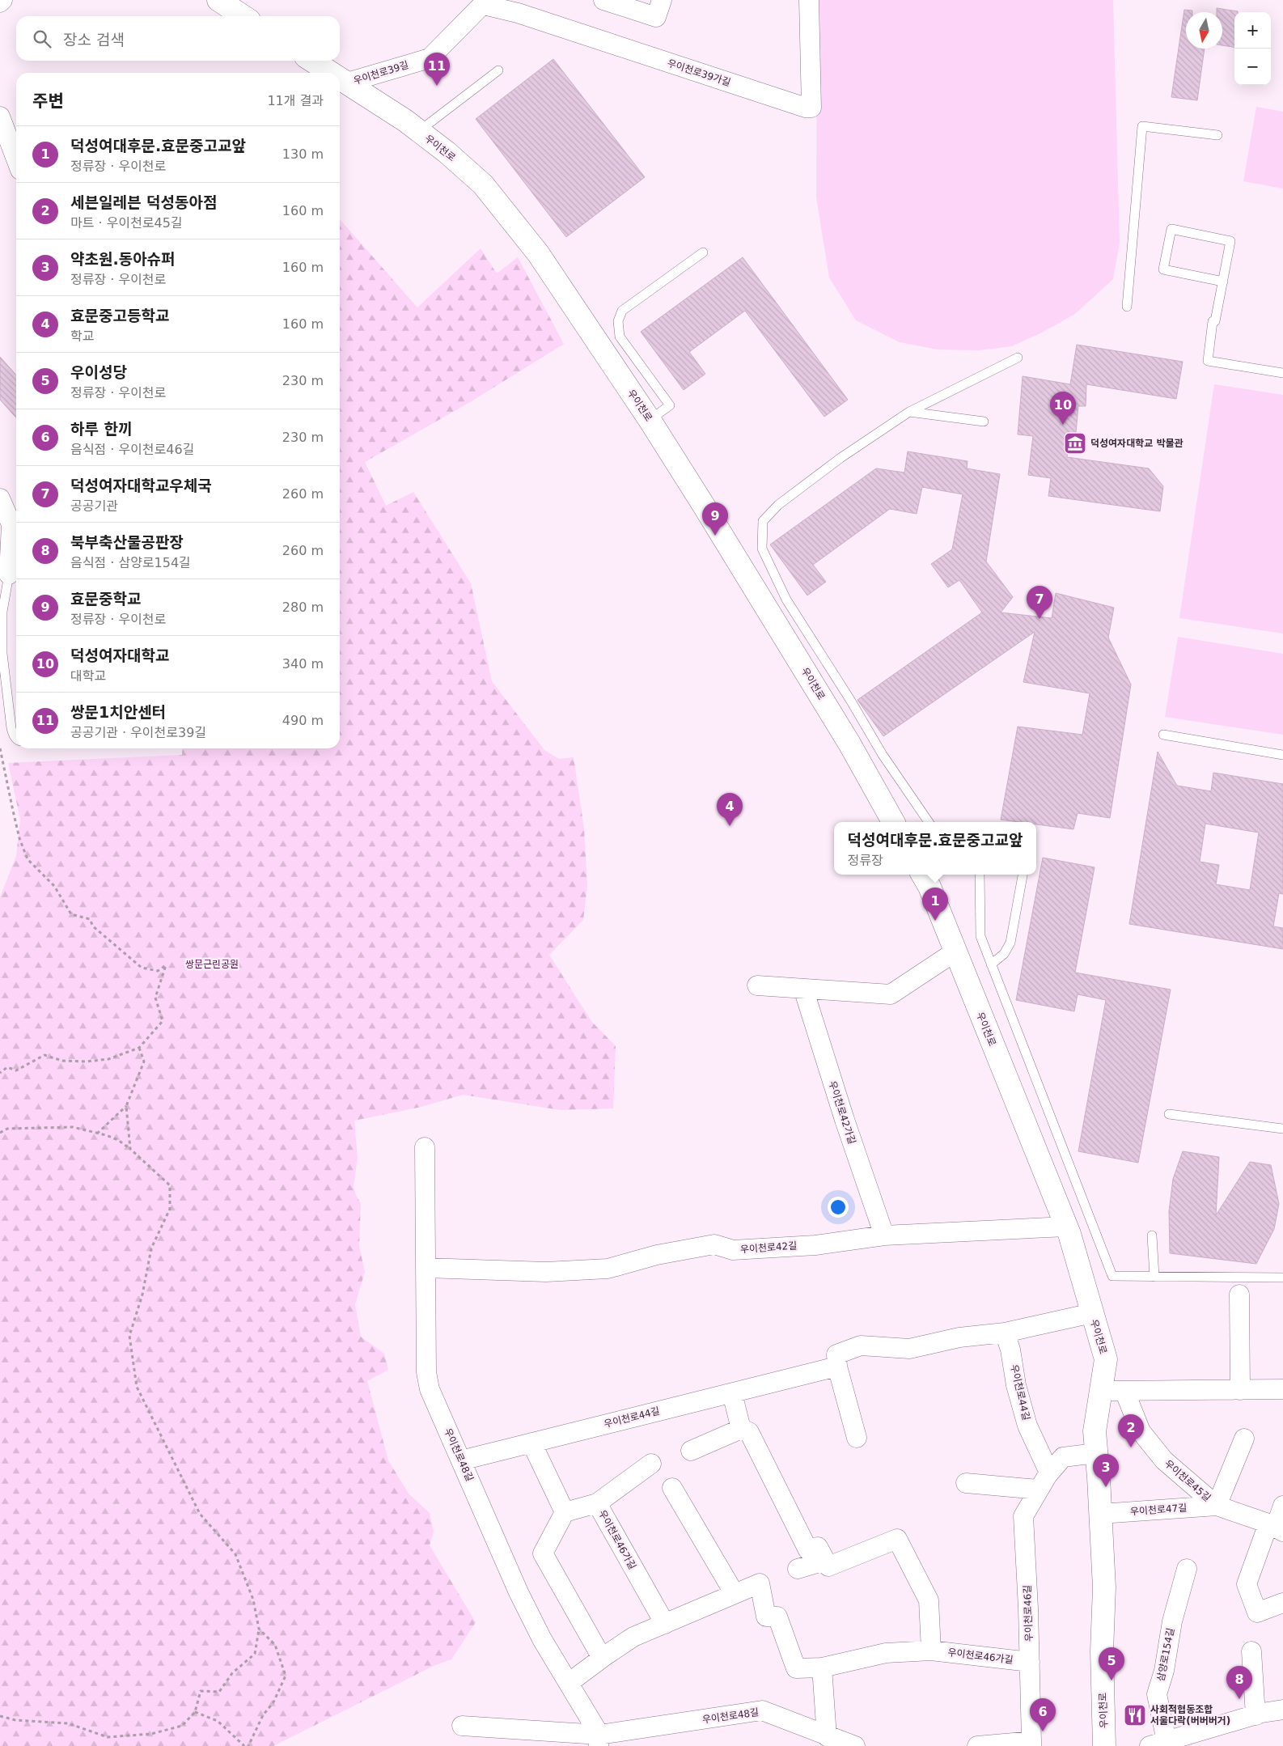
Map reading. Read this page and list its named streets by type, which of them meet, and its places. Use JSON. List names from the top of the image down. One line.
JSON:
{"streets":{"street":["우이천로39길","우이천로39가길","우이천로","우이천로42가길","우이천로42길","우이천로44길","우이천로48길","우이천로45길","우이천로47길","우이천로46가길","우이천로46길","삼양로154길"]},"crossings":[["우이천로39길","우이천로39가길"],["우이천로39길","우이천로"],["우이천로","우이천로42길"],["우이천로","우이천로47길"],["우이천로","우이천로46길"],["우이천로42가길","우이천로42길"],["우이천로42길","우이천로48길"],["우이천로44길","우이천로48길"],["우이천로44길","우이천로46길"],["우이천로48길","우이천로46가길"],["우이천로45길","우이천로47길"],["우이천로46가길","우이천로46길"]],"parks":["쌍문근린공원"],"places":{"museum":["덕성여자대학교 박물관"],"restaurant":["사회적협동조합 서울다락(버버버거)"]},"north":"bottom","page":{"map_buttons":["+","−"],"search":"장소 검색","pins":["11","10","9","7","4","1","2","3","5","8","6"],"heading":["주변","11개 결과"],"list":[{"mark":"1","name":"덕성여대후문.효문중고교앞","note":"정류장 · 우이천로","value":"130 m"},{"mark":"2","name":"세븐일레븐 덕성동아점","note":"마트 · 우이천로45길","value":"160 m"},{"mark":"3","name":"약초원.동아슈퍼","note":"정류장 · 우이천로","value":"160 m"},{"mark":"4","name":"효문중고등학교","note":"학교","value":"160 m"},{"mark":"5","name":"우이성당","note":"정류장 · 우이천로","value":"230 m"},{"mark":"6","name":"하루 한끼","note":"음식점 · 우이천로46길","value":"230 m"},{"mark":"7","name":"덕성여자대학교우체국","note":"공공기관","value":"260 m"},{"mark":"8","name":"북부축산물공판장","note":"음식점 · 삼양로154길","value":"260 m"},{"mark":"9","name":"효문중학교","note":"정류장 · 우이천로","value":"280 m"},{"mark":"10","name":"덕성여자대학교","note":"대학교","value":"340 m"},{"mark":"11","name":"쌍문1치안센터","note":"공공기관 · 우이천로39길","value":"490 m"}],"popup":["덕성여대후문.효문중고교앞","정류장"]}}
